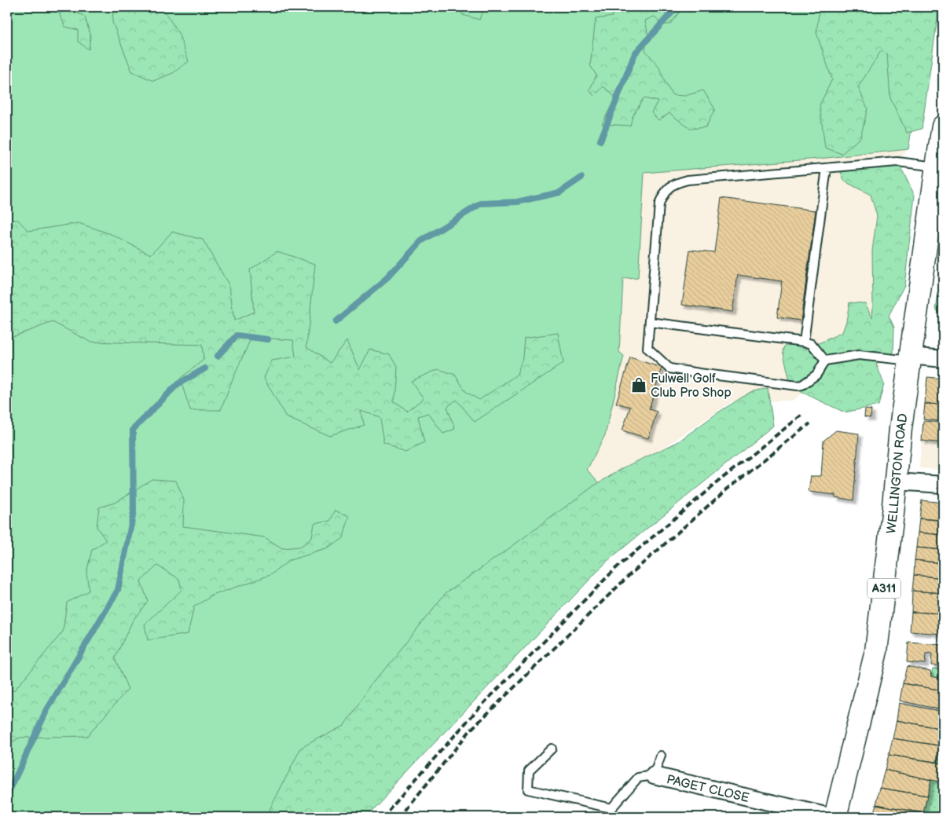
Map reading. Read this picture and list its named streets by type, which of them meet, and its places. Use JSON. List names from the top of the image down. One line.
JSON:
{"streets":{"main road":["WELLINGTON ROAD","A311"],"street":["PAGET CLOSE"]},"crossings":[["WELLINGTON ROAD","PAGET CLOSE"]],"places":{"shop":["Fulwell Golf Club Pro Shop"]}}
